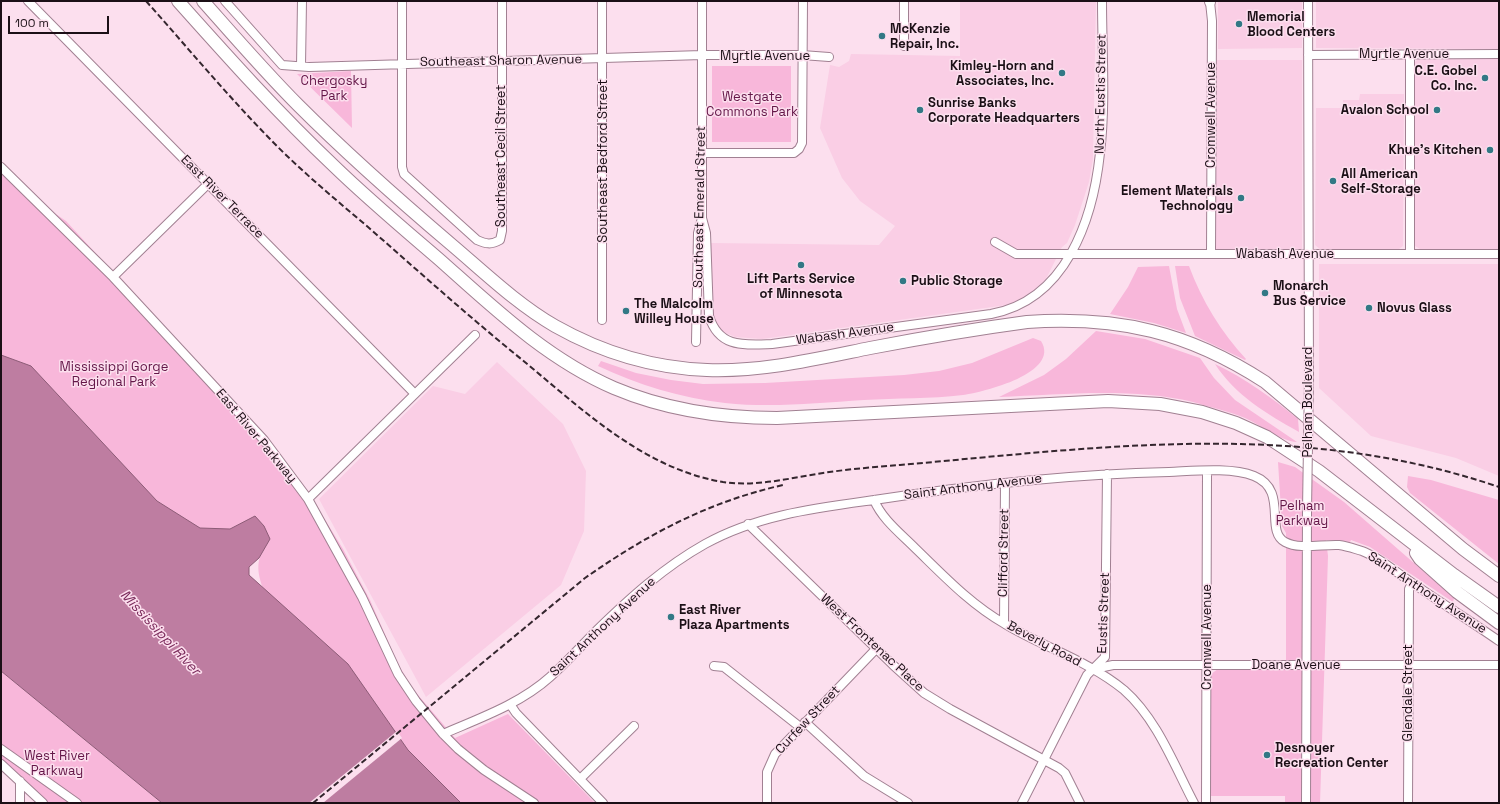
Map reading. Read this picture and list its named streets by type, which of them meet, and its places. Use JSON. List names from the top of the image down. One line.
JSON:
{"streets":{"street":["Myrtle Avenue","Southeast Sharon Avenue","North Eustis Street","Cromwell Avenue","Southeast Cecil Street","Southeast Bedford Street","East River Terrace","Southeast Emerald Street","Wabash Avenue","Pelham Boulevard","East River Parkway","Saint Anthony Avenue","Clifford Street","Eustis Street","West Frontenac Place","Beverly Road","Doane Avenue","Glendale Street","Curfew Street"]},"crossings":[["Myrtle Avenue","Southeast Sharon Avenue"],["Myrtle Avenue","Southeast Emerald Street"],["Myrtle Avenue","Pelham Boulevard"],["Southeast Sharon Avenue","Southeast Cecil Street"],["Southeast Sharon Avenue","Southeast Bedford Street"],["Southeast Sharon Avenue","Southeast Emerald Street"],["North Eustis Street","Wabash Avenue"],["Cromwell Avenue","Wabash Avenue"],["Cromwell Avenue","Saint Anthony Avenue"],["Cromwell Avenue","Doane Avenue"],["Southeast Emerald Street","Wabash Avenue"],["Wabash Avenue","Pelham Boulevard"],["Pelham Boulevard","Saint Anthony Avenue"],["Pelham Boulevard","Doane Avenue"],["East River Parkway","Saint Anthony Avenue"],["Saint Anthony Avenue","Clifford Street"],["Saint Anthony Avenue","Eustis Street"],["Saint Anthony Avenue","West Frontenac Place"],["Saint Anthony Avenue","Beverly Road"],["Saint Anthony Avenue","Glendale Street"],["Clifford Street","Beverly Road"],["Eustis Street","West Frontenac Place"],["Eustis Street","Beverly Road"],["Eustis Street","Doane Avenue"],["West Frontenac Place","Curfew Street"],["Beverly Road","Doane Avenue"],["Doane Avenue","Glendale Street"]],"water":["Mississippi River"],"parks":["Chergosky Park","Westgate Commons Park","Mississippi Gorge Regional Park","Pelham Parkway","West River Parkway"],"places":["Memorial Blood Centers","McKenzie Repair, Inc.","Kimley-Horn and Associates, Inc.","C.E. Gobel Co. Inc.","Sunrise Banks Corporate Headquarters","Avalon School","Khue's Kitchen","All American Self-Storage","Element Materials Technology","Lift Parts Service of Minnesota","Public Storage","Monarch Bus Service","Novus Glass","The Malcolm Willey House","East River Plaza Apartments","Desnoyer Recreation Center"],"scale_bar":"100 m"}
